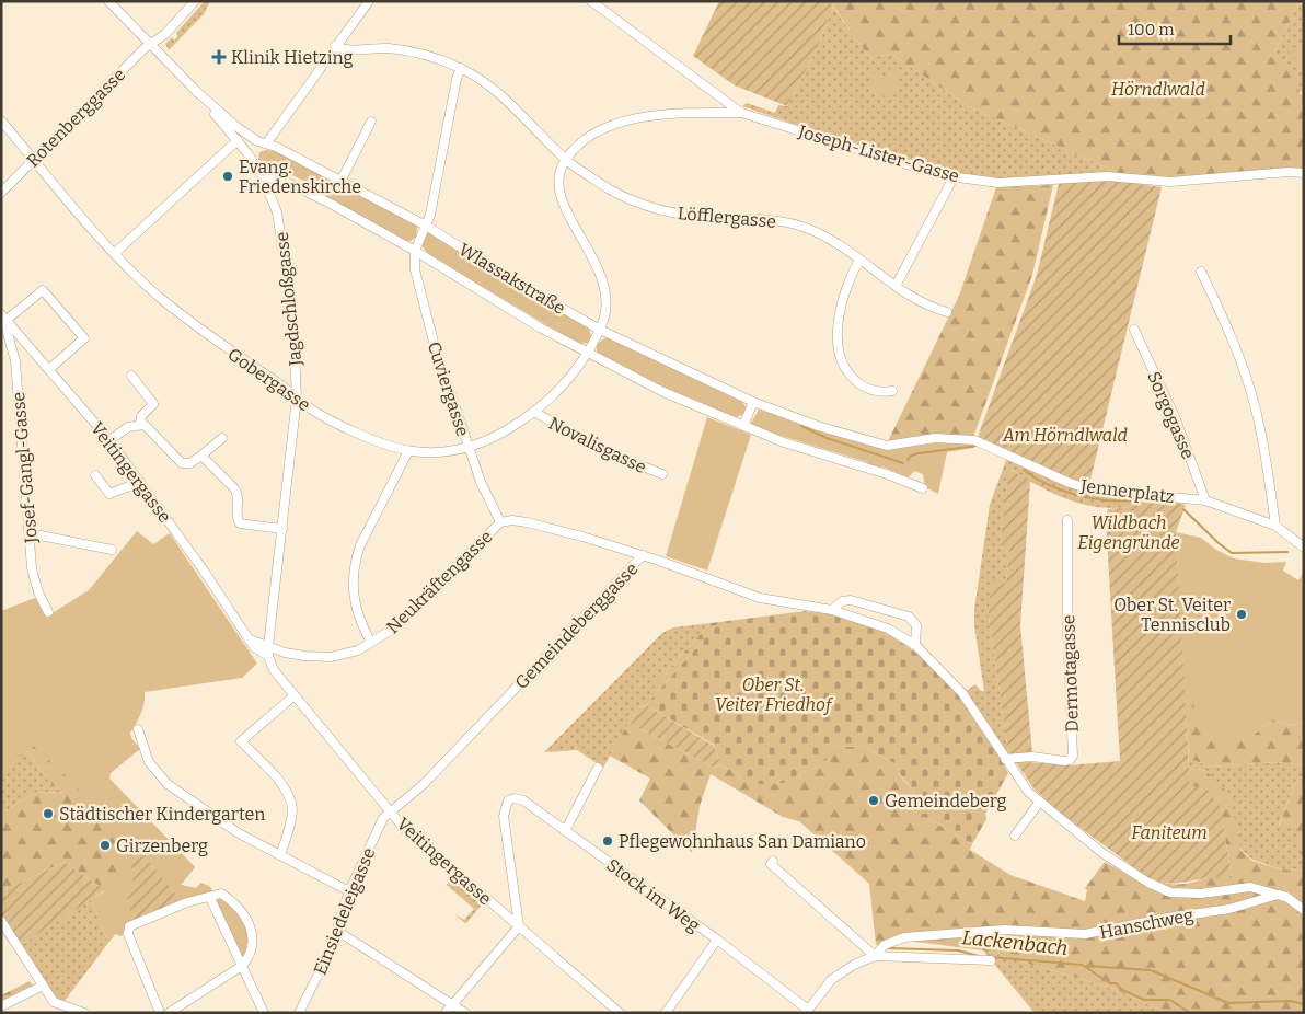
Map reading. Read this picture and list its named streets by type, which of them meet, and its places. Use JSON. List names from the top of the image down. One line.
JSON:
{"streets":{"street":["Rotenberggasse","Joseph-Lister-Gasse","Löfflergasse","Wlassakstraße","Jagdschloßgasse","Gobergasse","Cuviergasse","Sorgogasse","Novalisgasse","Josef-Gangl-Gasse","Veitingergasse","Jennerplatz","Neukräftengasse","Gemeindeberggasse","Dermotagasse","Stock im Weg","Einsiedeleigasse","Hanschweg"]},"crossings":[["Rotenberggasse","Jagdschloßgasse"],["Rotenberggasse","Gobergasse"],["Wlassakstraße","Jagdschloßgasse"],["Wlassakstraße","Gobergasse"],["Wlassakstraße","Cuviergasse"],["Wlassakstraße","Jennerplatz"],["Jagdschloßgasse","Gobergasse"],["Jagdschloßgasse","Veitingergasse"],["Jagdschloßgasse","Neukräftengasse"],["Gobergasse","Cuviergasse"],["Gobergasse","Novalisgasse"],["Cuviergasse","Neukräftengasse"],["Sorgogasse","Jennerplatz"],["Josef-Gangl-Gasse","Veitingergasse"],["Veitingergasse","Gemeindeberggasse"],["Veitingergasse","Stock im Weg"],["Veitingergasse","Einsiedeleigasse"],["Neukräftengasse","Gemeindeberggasse"],["Gemeindeberggasse","Dermotagasse"],["Gemeindeberggasse","Einsiedeleigasse"],["Gemeindeberggasse","Hanschweg"],["Stock im Weg","Hanschweg"]],"water":["Lackenbach"],"parks":["Hörndlwald","Am Hörndlwald","Wildbach Eigengründe","Ober St. Veiter Friedhof","Faniteum"],"places":{"health":["Klinik Hietzing"],"other":["Evang. Friedenskirche","Ober St. Veiter Tennisclub","Gemeindeberg","Städtischer Kindergarten","Pflegewohnhaus San Damiano","Girzenberg"]},"scale_bar":"100 m"}
